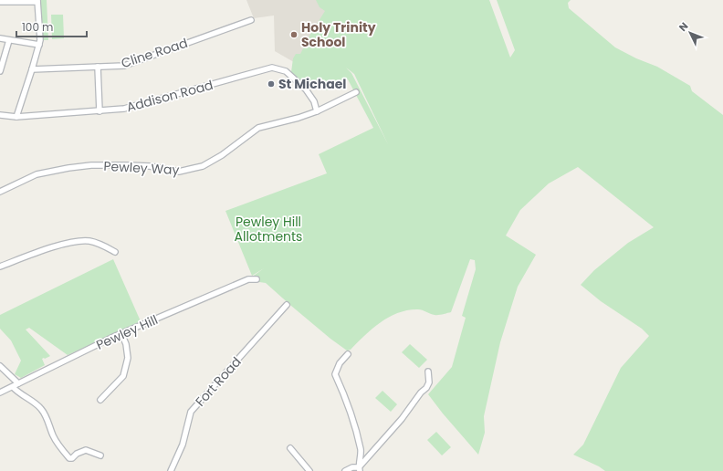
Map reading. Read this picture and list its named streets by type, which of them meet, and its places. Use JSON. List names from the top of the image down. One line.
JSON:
{"streets":{"street":["Cline Road","Addison Road","Pewley Way","Pewley Hill","Fort Road"]},"crossings":[["Addison Road","Pewley Way"]],"parks":["Pewley Hill Allotments"],"places":["Holy Trinity School","St Michael"],"scale_bar":"100 m","north":"top left"}
